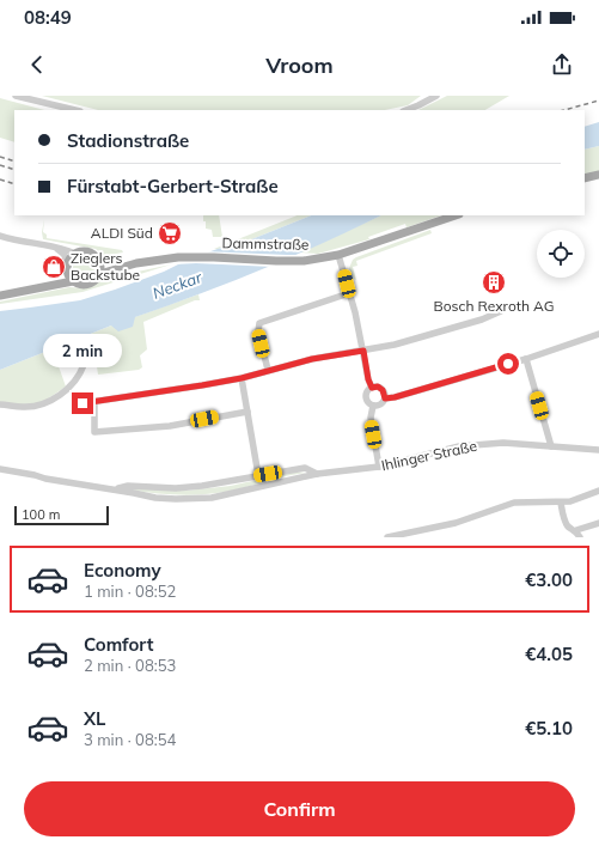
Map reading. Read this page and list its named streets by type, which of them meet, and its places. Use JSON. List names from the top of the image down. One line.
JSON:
{"streets":{"main road":["Dammstraße"],"street":["Ihlinger Straße"]},"water":["Neckar"],"places":{"supermarket":["ALDI Süd"],"shop":["Zieglers Backstube"],"building":["Bosch Rexroth AG"]},"scale_bar":"100 m","page":{"status":"08:49","header":"Vroom","banner":["Stadionstraße","Fürstabt-Gerbert-Straße"],"bubble":"2 min","scale":"100 m","list":[{"name":"Economy","note":"1 min · 08:52","value":"€3.00"},{"name":"Comfort","note":"2 min · 08:53","value":"€4.05"},{"name":"XL","note":"3 min · 08:54","value":"€5.10"}],"buttons":"Confirm"}}
